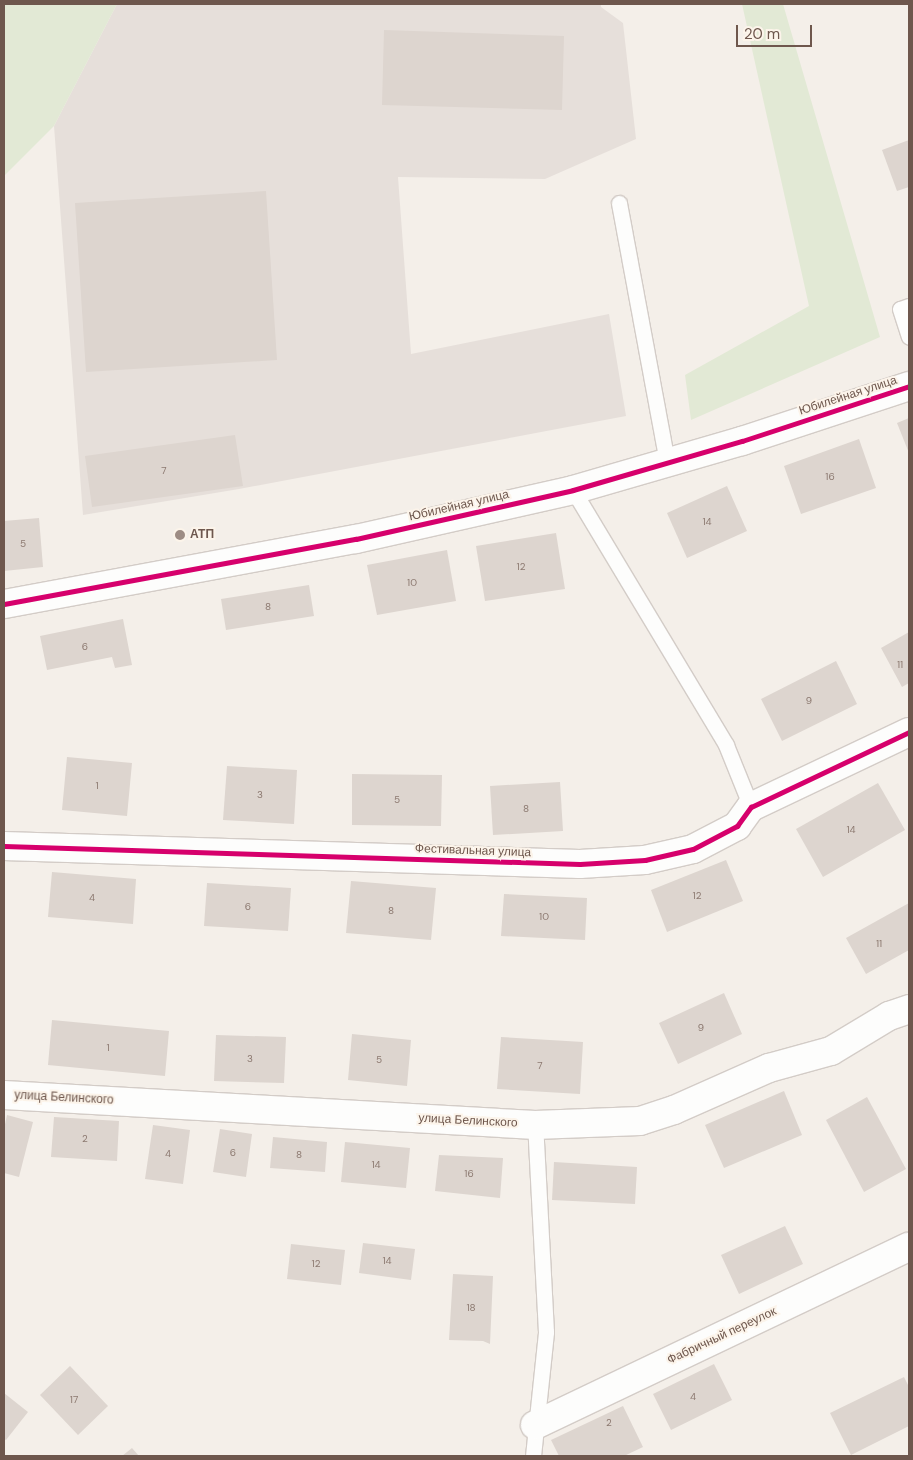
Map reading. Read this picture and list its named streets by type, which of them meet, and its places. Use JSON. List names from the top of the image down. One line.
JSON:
{"streets":{"street":["Юбилейная улица","Фестивальная улица","улица Белинского","Фабричный переулок"]},"places":["АТП"],"house_numbers":["7","16","14","5","12","10","8","6","11","9","1","3","5","8","14","12","4","6","8","10","11","9","1","3","5","7","2","6","4","8","14","16","14","12","18","4","17","2"],"scale_bar":"20 m"}
